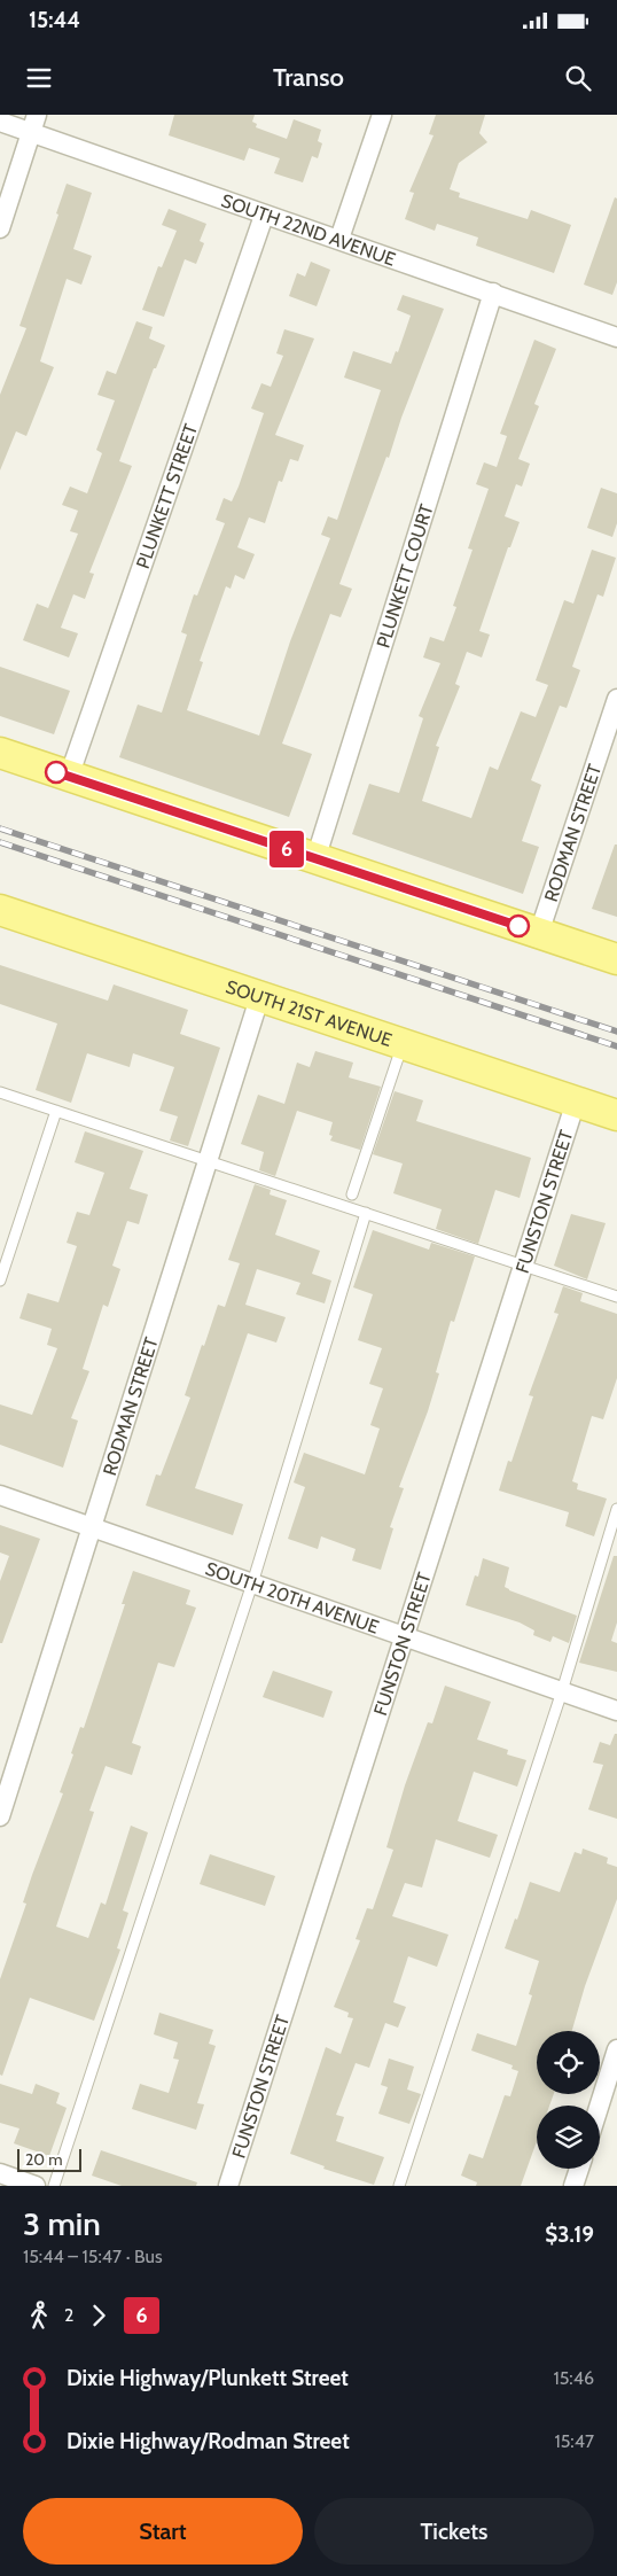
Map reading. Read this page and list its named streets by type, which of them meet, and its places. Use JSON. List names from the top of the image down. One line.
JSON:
{"streets":{"main road":["SOUTH 21ST AVENUE"],"street":["SOUTH 22ND AVENUE","PLUNKETT STREET","PLUNKETT COURT","RODMAN STREET","FUNSTON STREET","SOUTH 20TH AVENUE"]},"crossings":[["SOUTH 22ND AVENUE","PLUNKETT STREET"],["SOUTH 22ND AVENUE","PLUNKETT COURT"],["RODMAN STREET","SOUTH 21ST AVENUE"],["RODMAN STREET","SOUTH 20TH AVENUE"],["SOUTH 21ST AVENUE","FUNSTON STREET"],["FUNSTON STREET","SOUTH 20TH AVENUE"]],"lines":["bus line 6"],"scale_bar":"20 m","page":{"status":"15:44","header":"Transo","on_map":"6","scale":"20 m","heading":["3 min","15:44 – 15:47 · Bus","$3.19"],"legs":["2","6"],"list":[{"name":"Dixie Highway/Plunkett Street","value":"15:46"},{"name":"Dixie Highway/Rodman Street","value":"15:47"}],"buttons":["Start","Tickets"]}}
